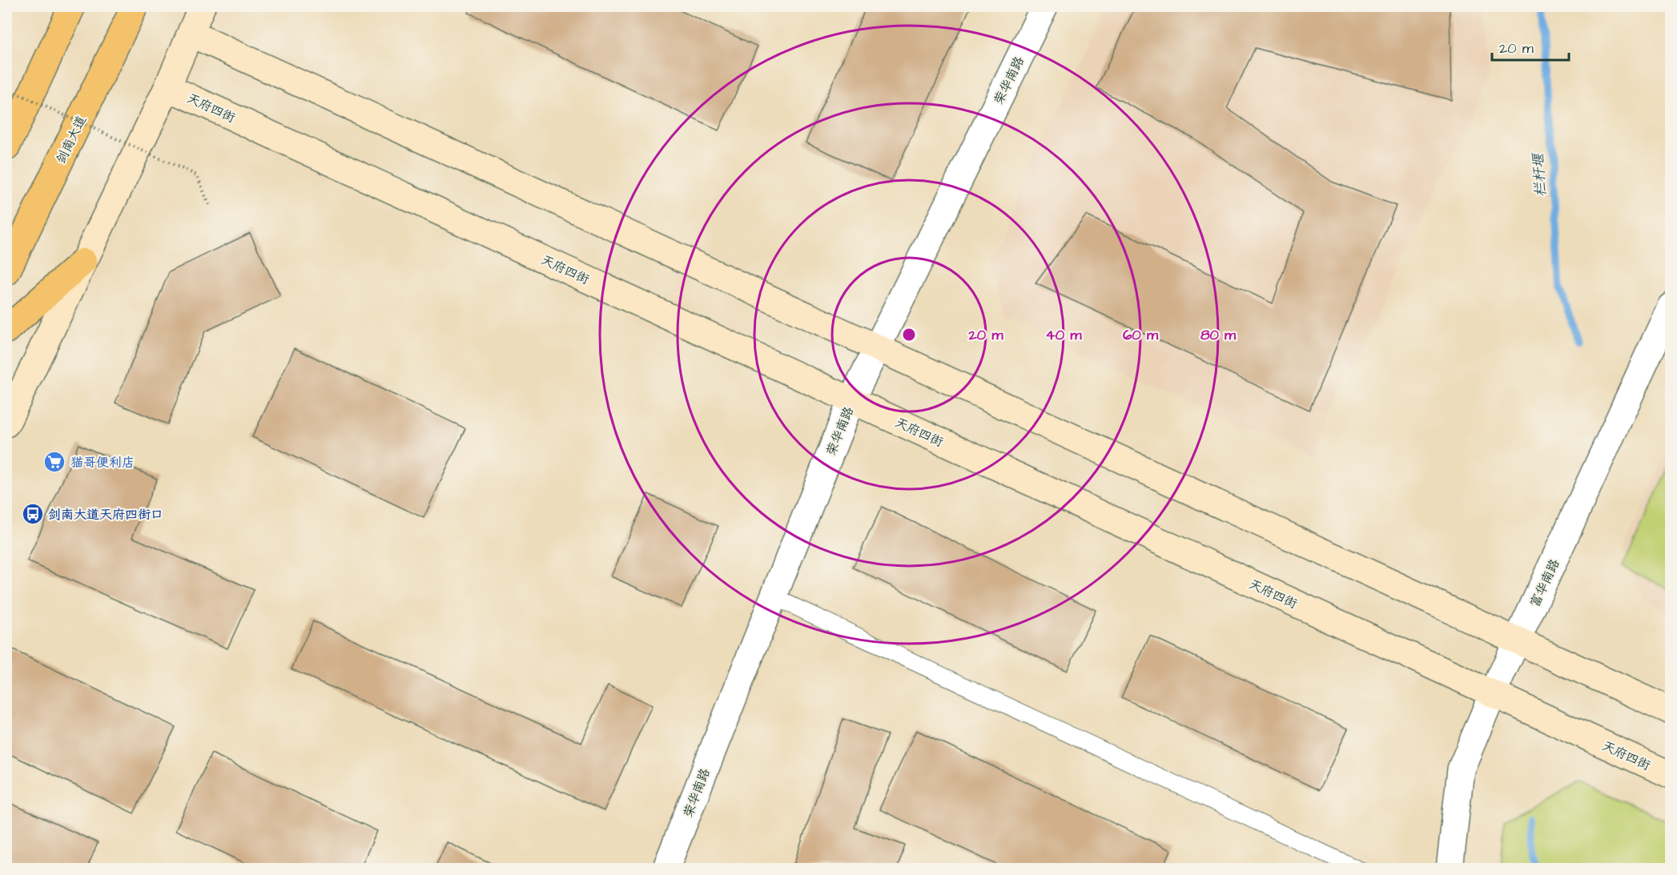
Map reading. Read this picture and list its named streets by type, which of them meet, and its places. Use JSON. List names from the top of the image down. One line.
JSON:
{"streets":{"highway":["剑南大道"],"main road":["天府四街"],"street":["荣华南路","富华南路"]},"crossings":[["荣华南路","天府四街"],["天府四街","富华南路"]],"water":["栏杆堰"],"places":{"supermarket":["猫哥便利店"],"bus stop":["剑南大道天府四街口"]},"scale_bar":"20 m","rings":["20 m","40 m","60 m","80 m"]}
